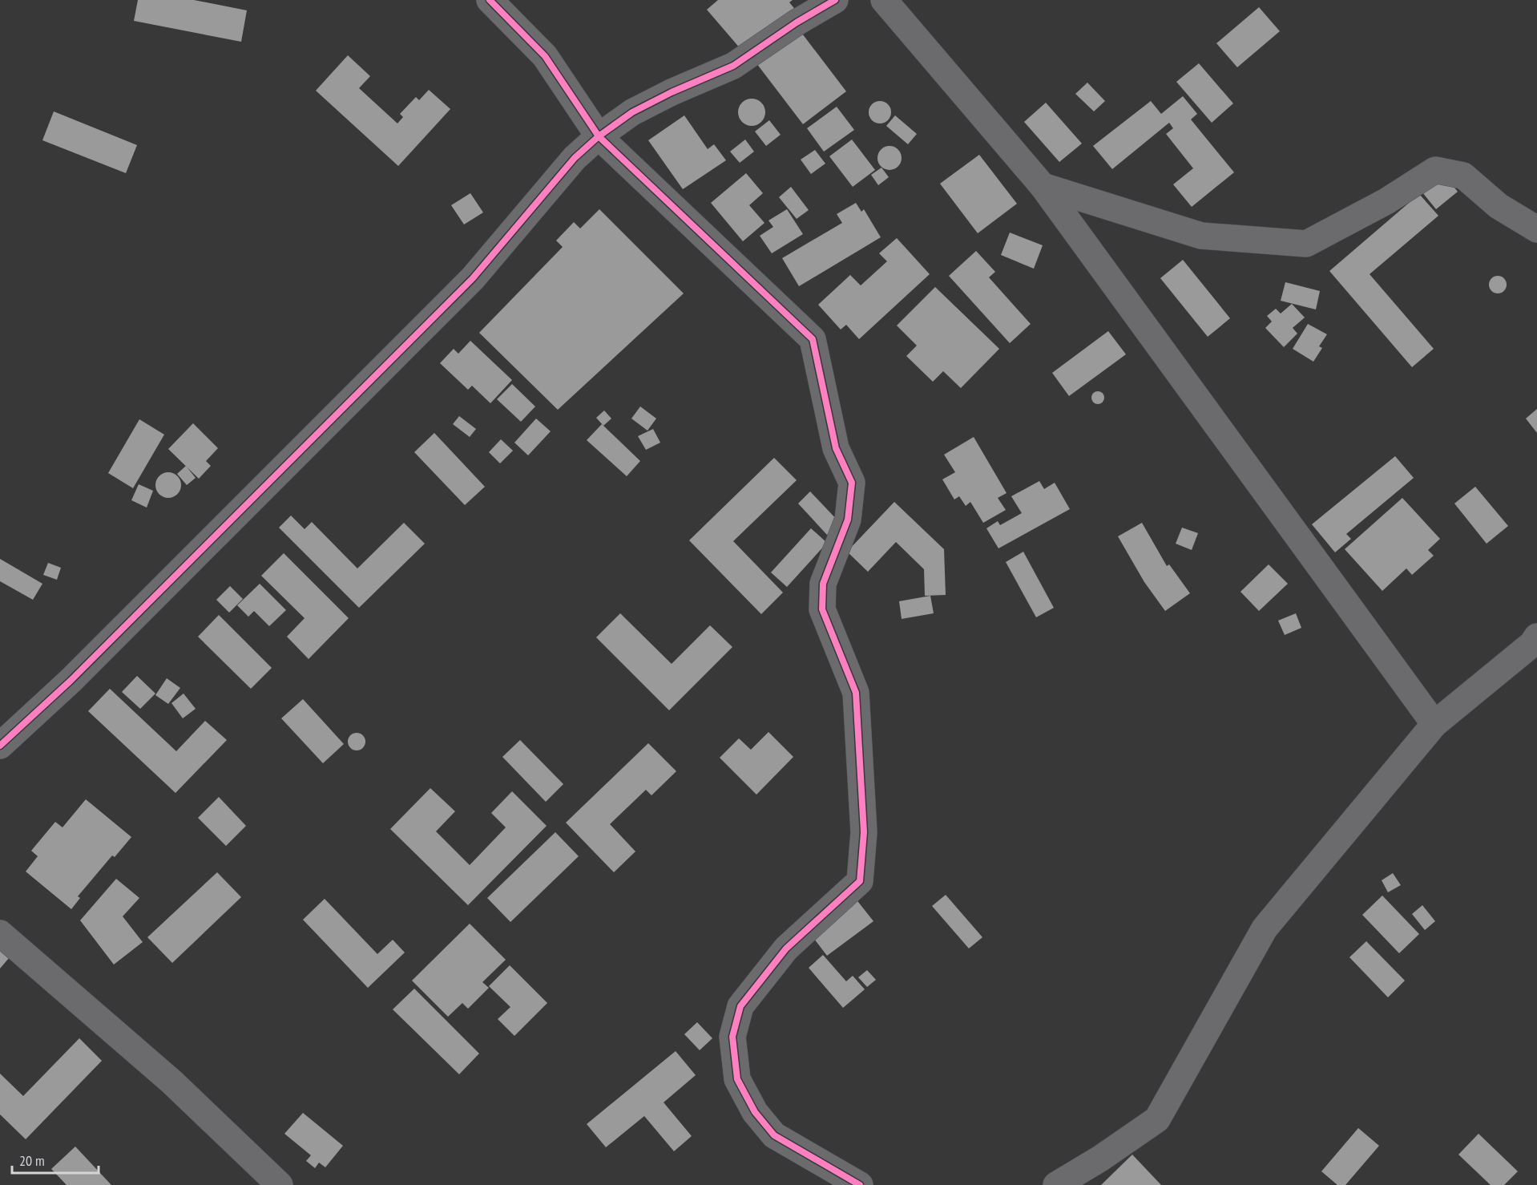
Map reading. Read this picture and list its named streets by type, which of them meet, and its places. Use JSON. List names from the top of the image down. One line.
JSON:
{"scale_bar":"20 m"}
